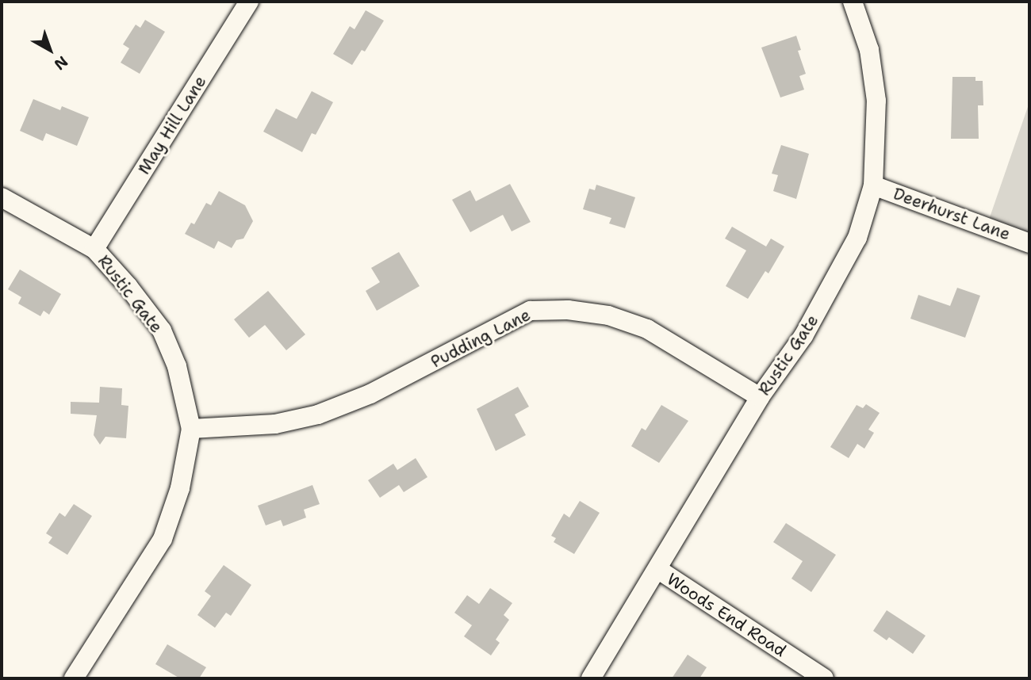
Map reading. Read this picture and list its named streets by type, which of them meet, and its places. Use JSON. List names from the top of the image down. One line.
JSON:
{"streets":{"street":["May Hill Lane","Deerhurst Lane","Rustic Gate","Pudding Lane","Woods End Road"]},"crossings":[["May Hill Lane","Rustic Gate"],["Deerhurst Lane","Rustic Gate"],["Rustic Gate","Pudding Lane"],["Rustic Gate","Woods End Road"]],"north":"bottom right"}
